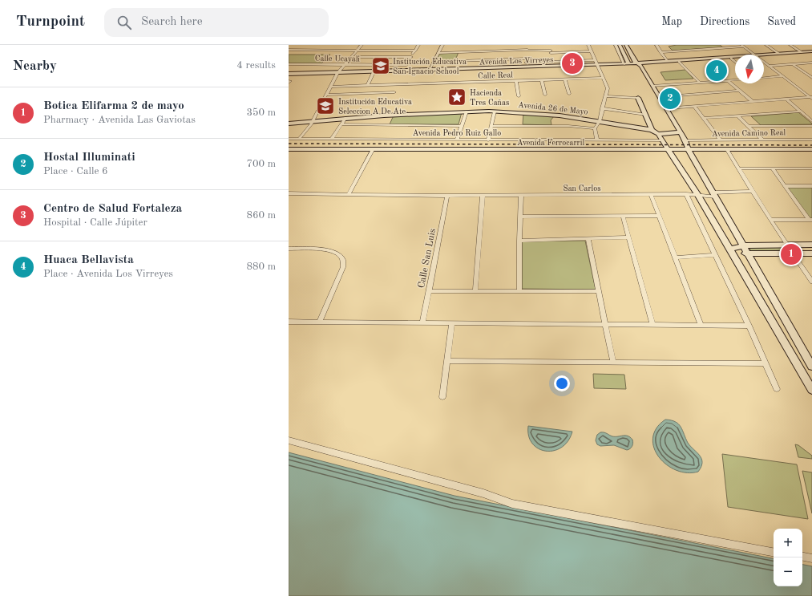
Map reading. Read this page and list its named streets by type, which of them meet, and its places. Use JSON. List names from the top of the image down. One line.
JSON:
{"streets":{"street":["Calle Ucayali","Avenida Los Virreyes","Calle Real","Avenida 26 de Mayo","Avenida Pedro Ruiz Gallo","Avenida Camino Real","Avenida Ferrocarril","San Carlos","Calle San Luis"]},"crossings":[["Calle Ucayali","Avenida Los Virreyes"],["San Carlos","Calle San Luis"]],"places":{"school or university":["Institución Educativa San Ignacio School","Institución Educativa Seleccion A De Ate"],"place":["Hacienda Tres Cañas"]},"north":"bottom","page":{"header":"Turnpoint","search":"Search here","nav":["Map","Directions","Saved"],"heading":["Nearby","4 results"],"pins":["3","4","2","1"],"list":[{"mark":"1","name":"Botica Elifarma 2 de mayo","note":"Pharmacy · Avenida Las Gaviotas","value":"350 m"},{"mark":"2","name":"Hostal Illuminati","note":"Place · Calle 6","value":"700 m"},{"mark":"3","name":"Centro de Salud Fortaleza","note":"Hospital · Calle Júpiter","value":"860 m"},{"mark":"4","name":"Huaca Bellavista","note":"Place · Avenida Los Virreyes","value":"880 m"}],"map_buttons":["+","−"]}}
